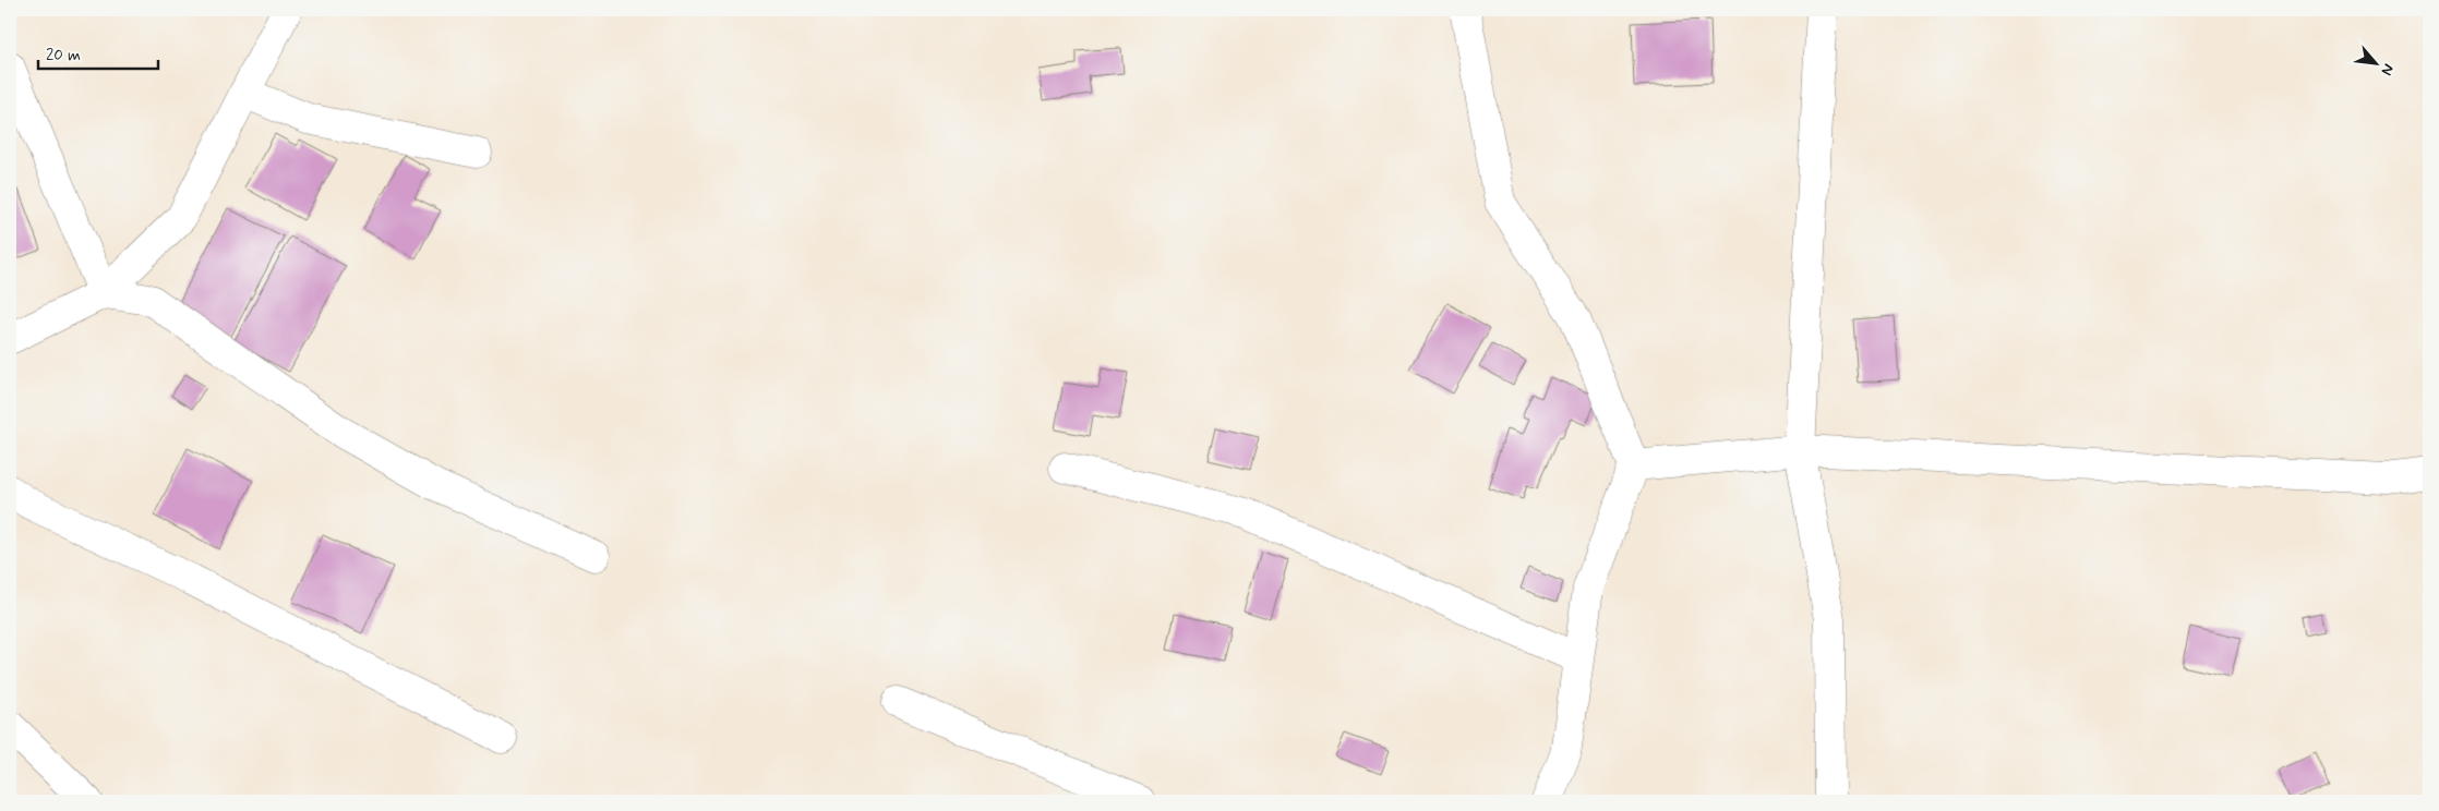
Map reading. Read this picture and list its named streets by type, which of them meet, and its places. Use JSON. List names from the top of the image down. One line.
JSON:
{"scale_bar":"20 m","north":"bottom right"}
